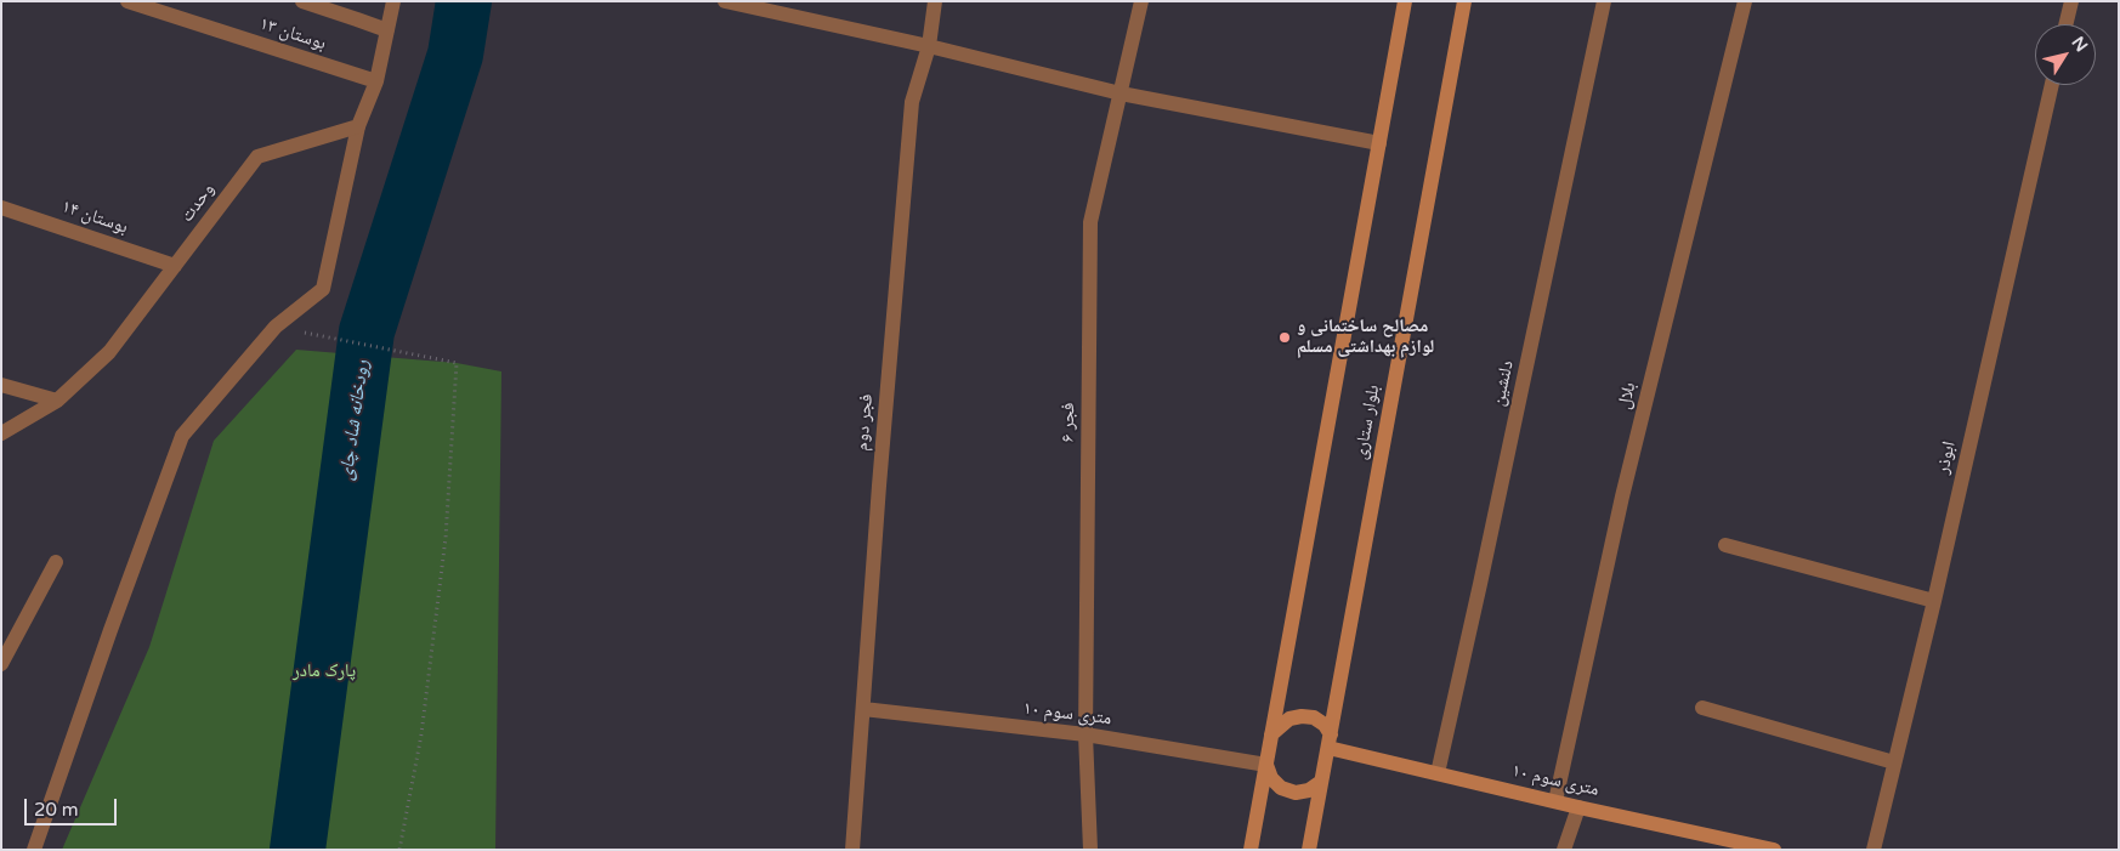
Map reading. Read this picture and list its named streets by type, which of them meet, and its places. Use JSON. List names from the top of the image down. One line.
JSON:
{"streets":{"main road":["بلوار ستاری","۱۰ متری سوم"],"street":["بوستان ۱۳","وحدت","بوستان ۱۴","دلنشین","بلال","فجر دوم","فجر ۶","ابوذر"]},"crossings":[["وحدت","بوستان ۱۴"],["دلنشین","۱۰ متری سوم"],["بلال","۱۰ متری سوم"],["فجر دوم","۱۰ متری سوم"],["فجر ۶","۱۰ متری سوم"],["بلوار ستاری","۱۰ متری سوم"]],"water":["رودخانه شاد چای"],"parks":["پارک مادر"],"places":["مصالح ساختمانی و لوازم بهداشتی مسلم"],"scale_bar":"20 m","north":"top right"}
